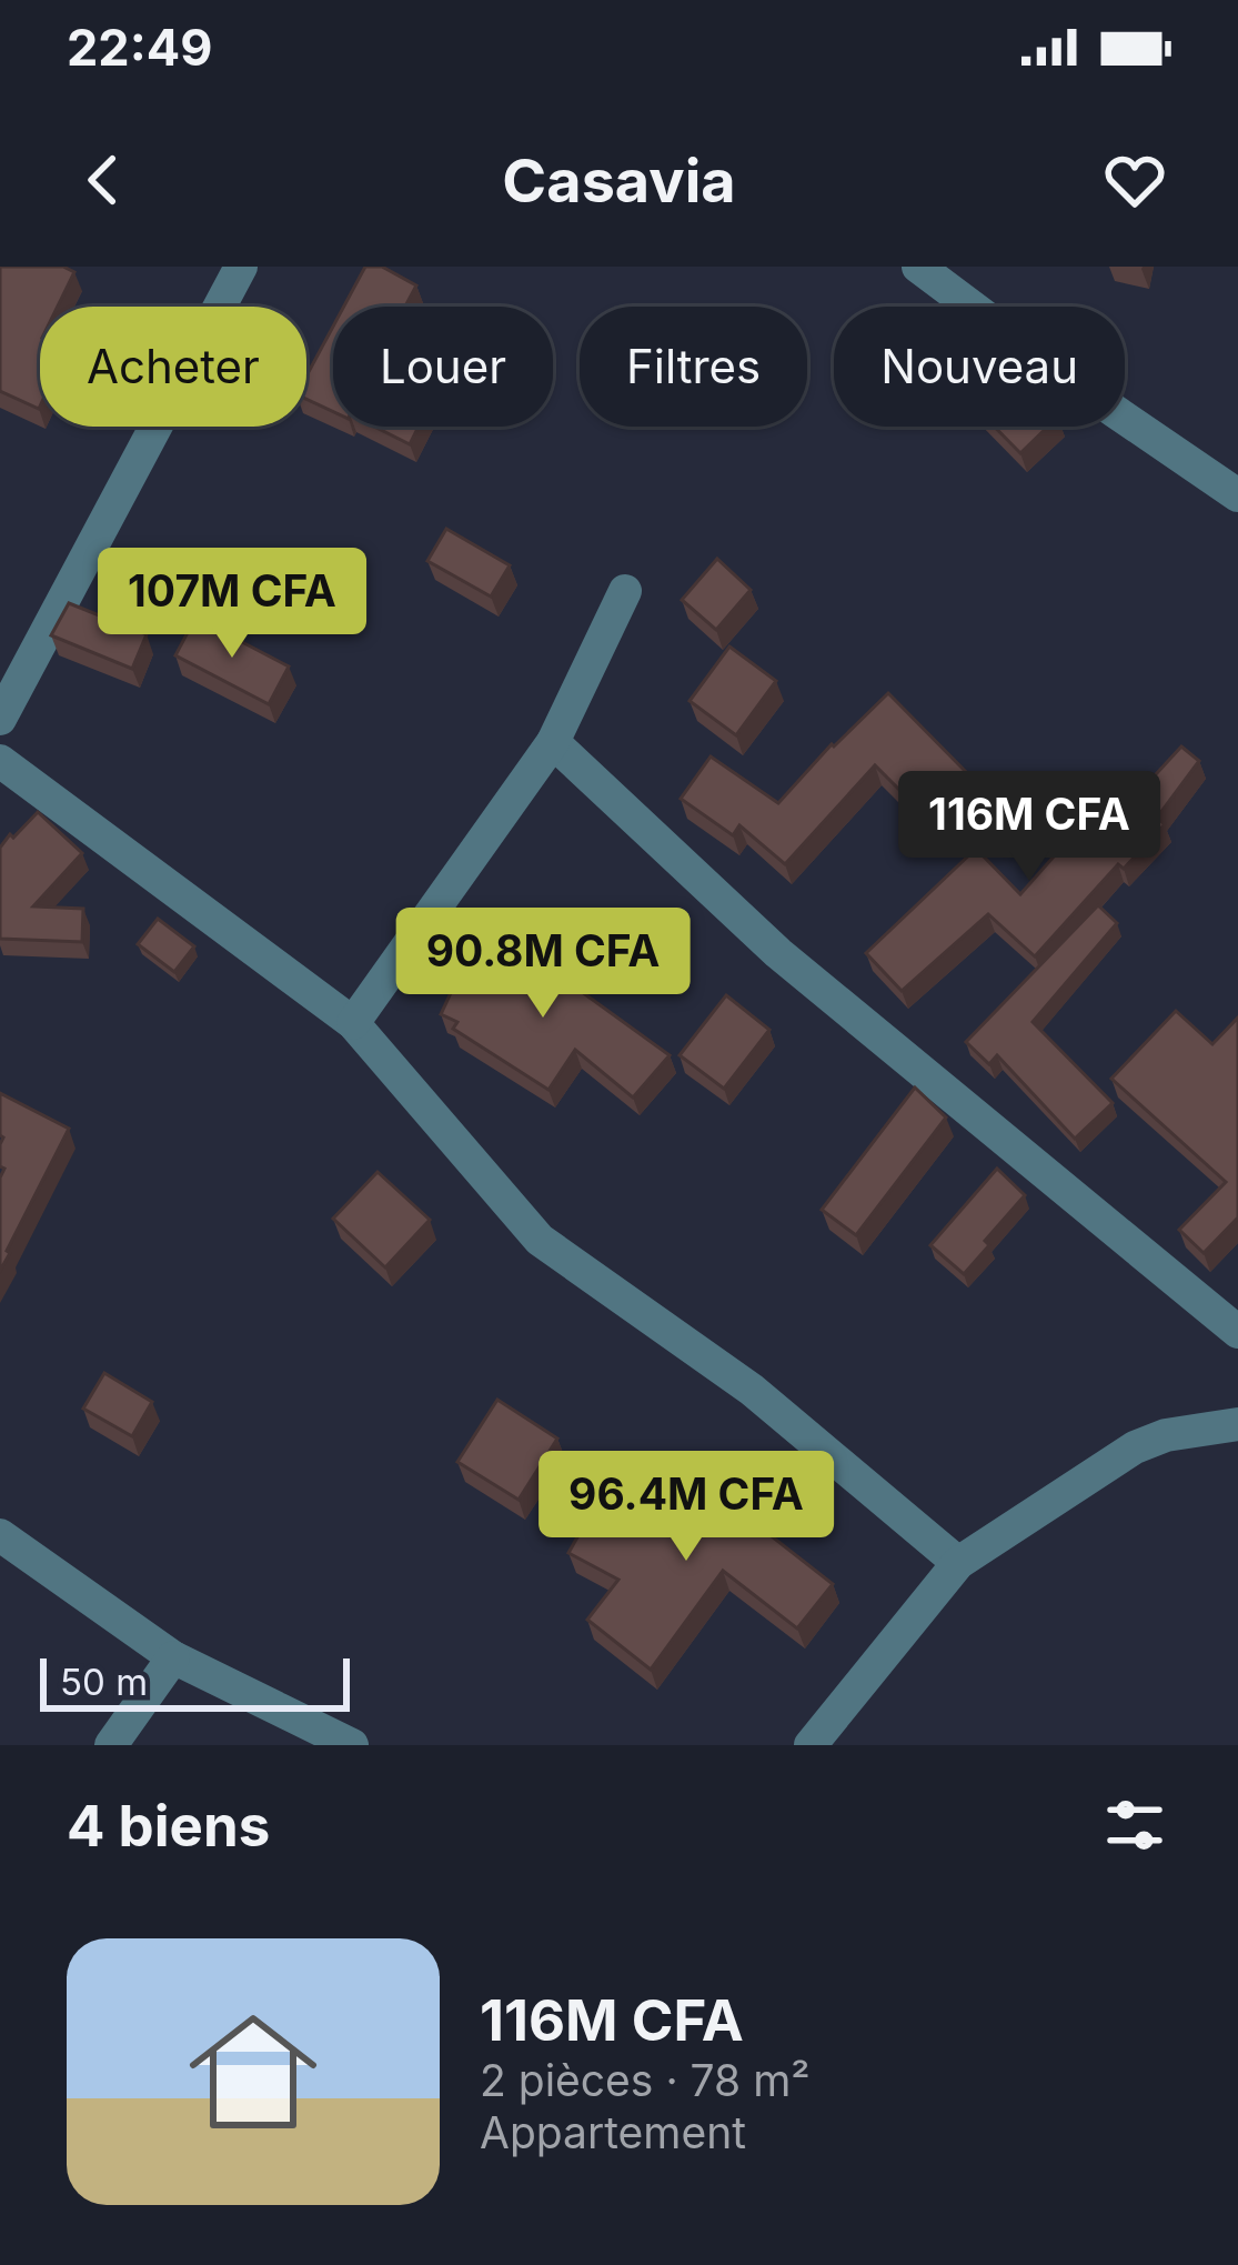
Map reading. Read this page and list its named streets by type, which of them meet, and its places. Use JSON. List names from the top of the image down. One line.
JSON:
{"scale_bar":"50 m","page":{"status":"22:49","header":"Casavia","chip":["Acheter","Louer","Filtres","Nouveau"],"price":["107M CFA","116M CFA","90.8M CFA","96.4M CFA"],"scale":"50 m","heading":"4 biens","list":[{"name":"116M CFA","note":"2 pièces · 78 m² · Appartement"}]}}
